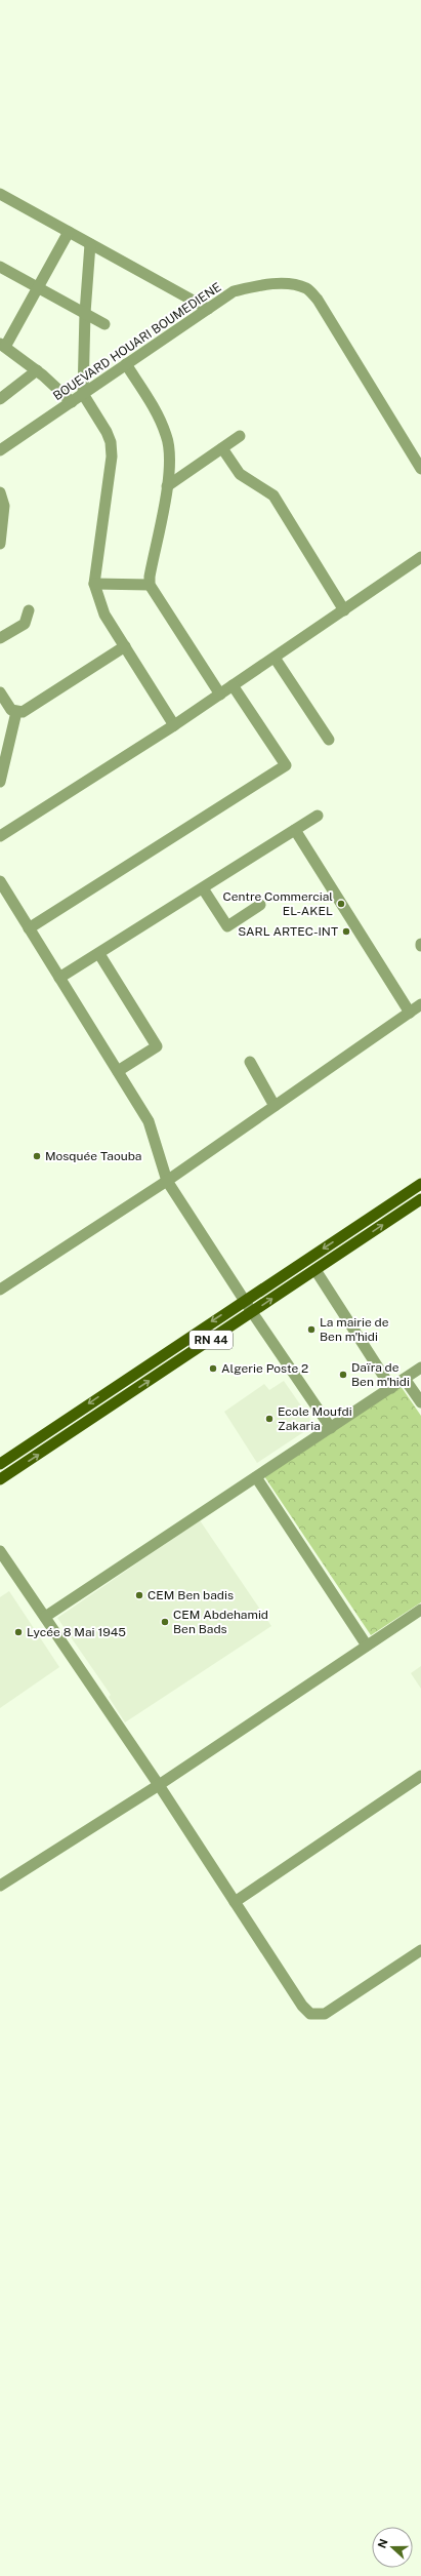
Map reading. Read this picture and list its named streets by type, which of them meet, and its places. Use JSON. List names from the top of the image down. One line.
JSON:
{"streets":{"main road":["RN 44"],"street":["BOUEVARD HOUARI BOUMEDIENE"]},"places":["Centre Commercial EL-AKEL","SARL ARTEC-INT","Mosquée Taouba","La mairie de Ben m'hidi","Algerie Poste 2","Daïra de Ben m'hidi","Ecole Moufdi Zakaria","CEM Ben badis","CEM Abdehamid Ben Bads","Lycée 8 Mai 1945"],"north":"left"}
